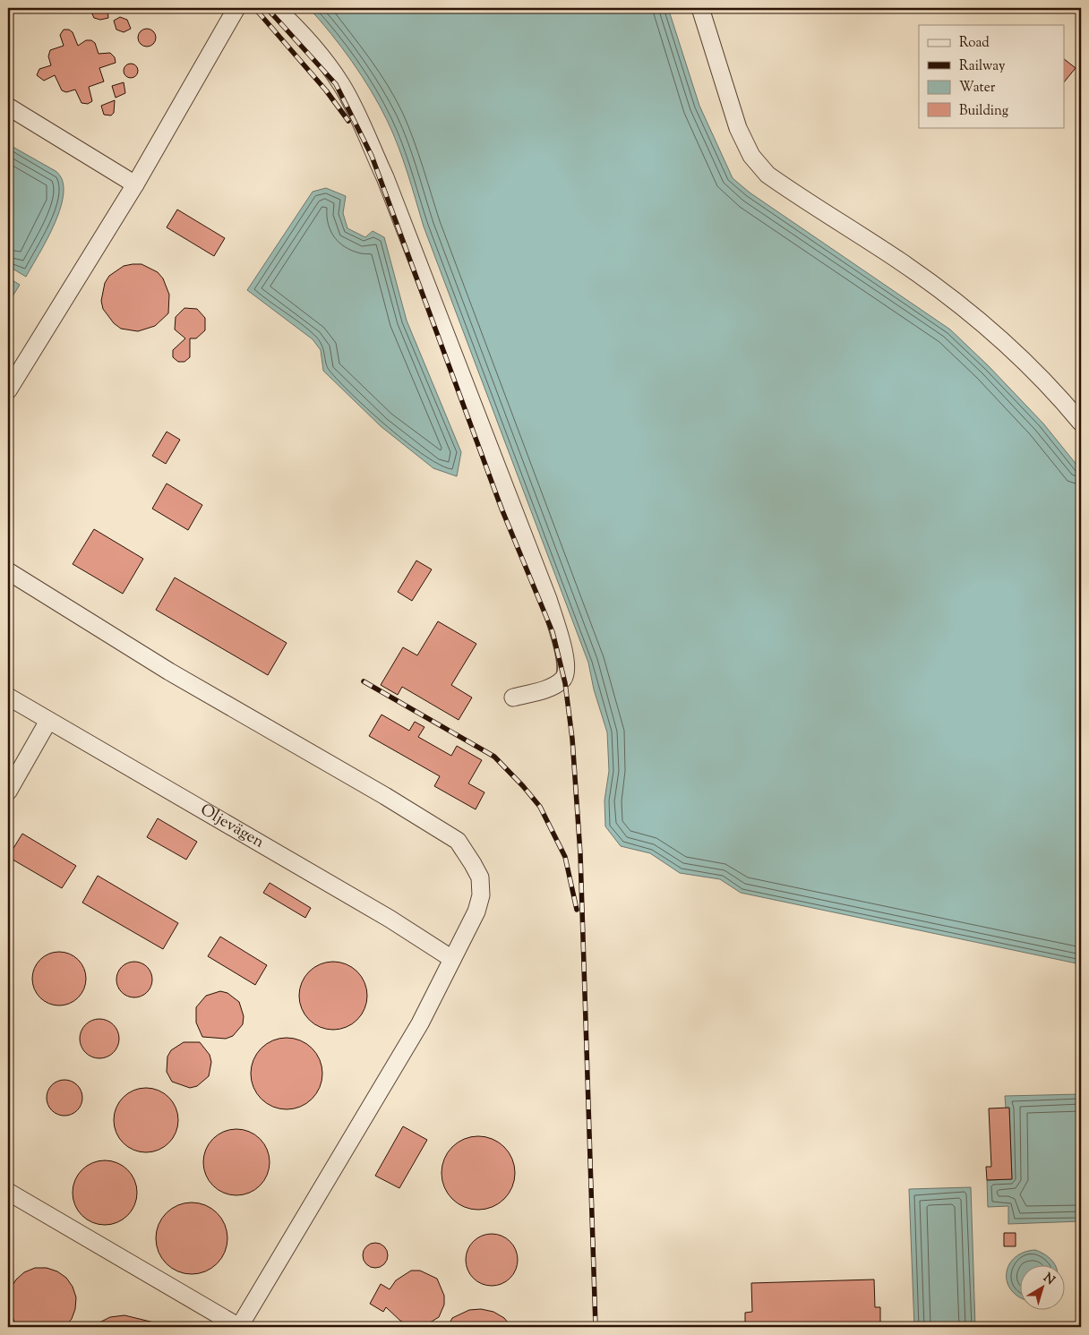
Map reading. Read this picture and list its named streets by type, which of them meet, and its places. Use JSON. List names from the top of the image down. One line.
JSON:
{"streets":{"street":["Oljevägen"]},"legend":["Road","Railway","Water","Building"],"north":"top right"}
